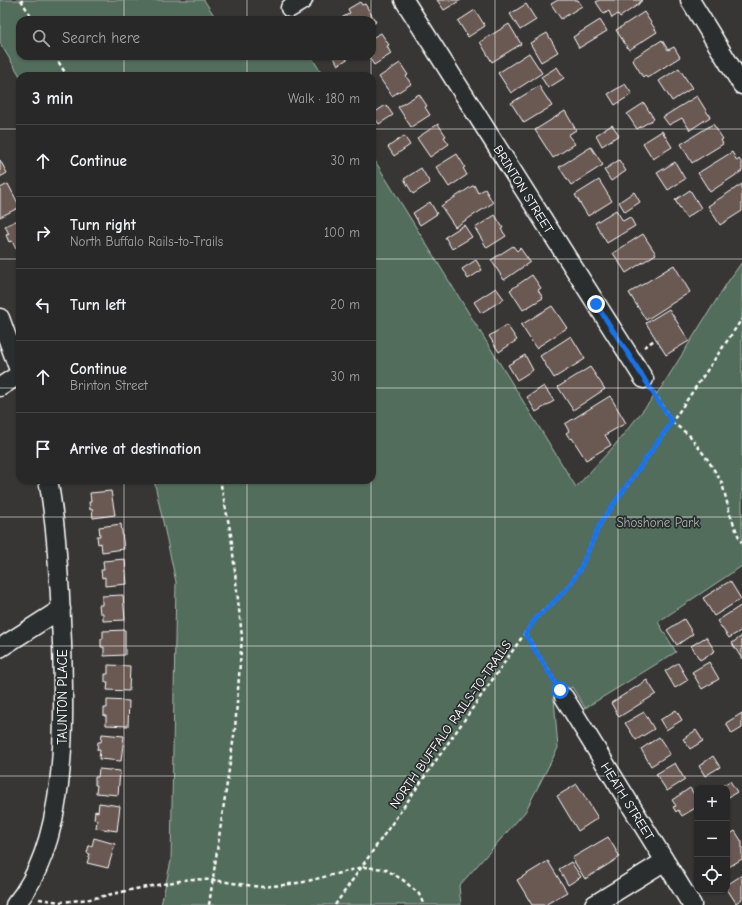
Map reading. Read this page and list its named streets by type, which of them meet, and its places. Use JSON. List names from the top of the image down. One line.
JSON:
{"streets":{"street":["BRINTON STREET","TAUNTON PLACE","HEATH STREET"],"path":["NORTH BUFFALO RAILS-TO-TRAILS"]},"parks":["Shoshone Park"],"page":{"search":"Search here","heading":["3 min","Walk · 180 m"],"list":[["Continue","30 m"],["Turn right","North Buffalo Rails-to-Trails","100 m"],["Turn left","20 m"],["Continue","Brinton Street","30 m"],"Arrive at destination"],"map_buttons":["+","−"]}}
